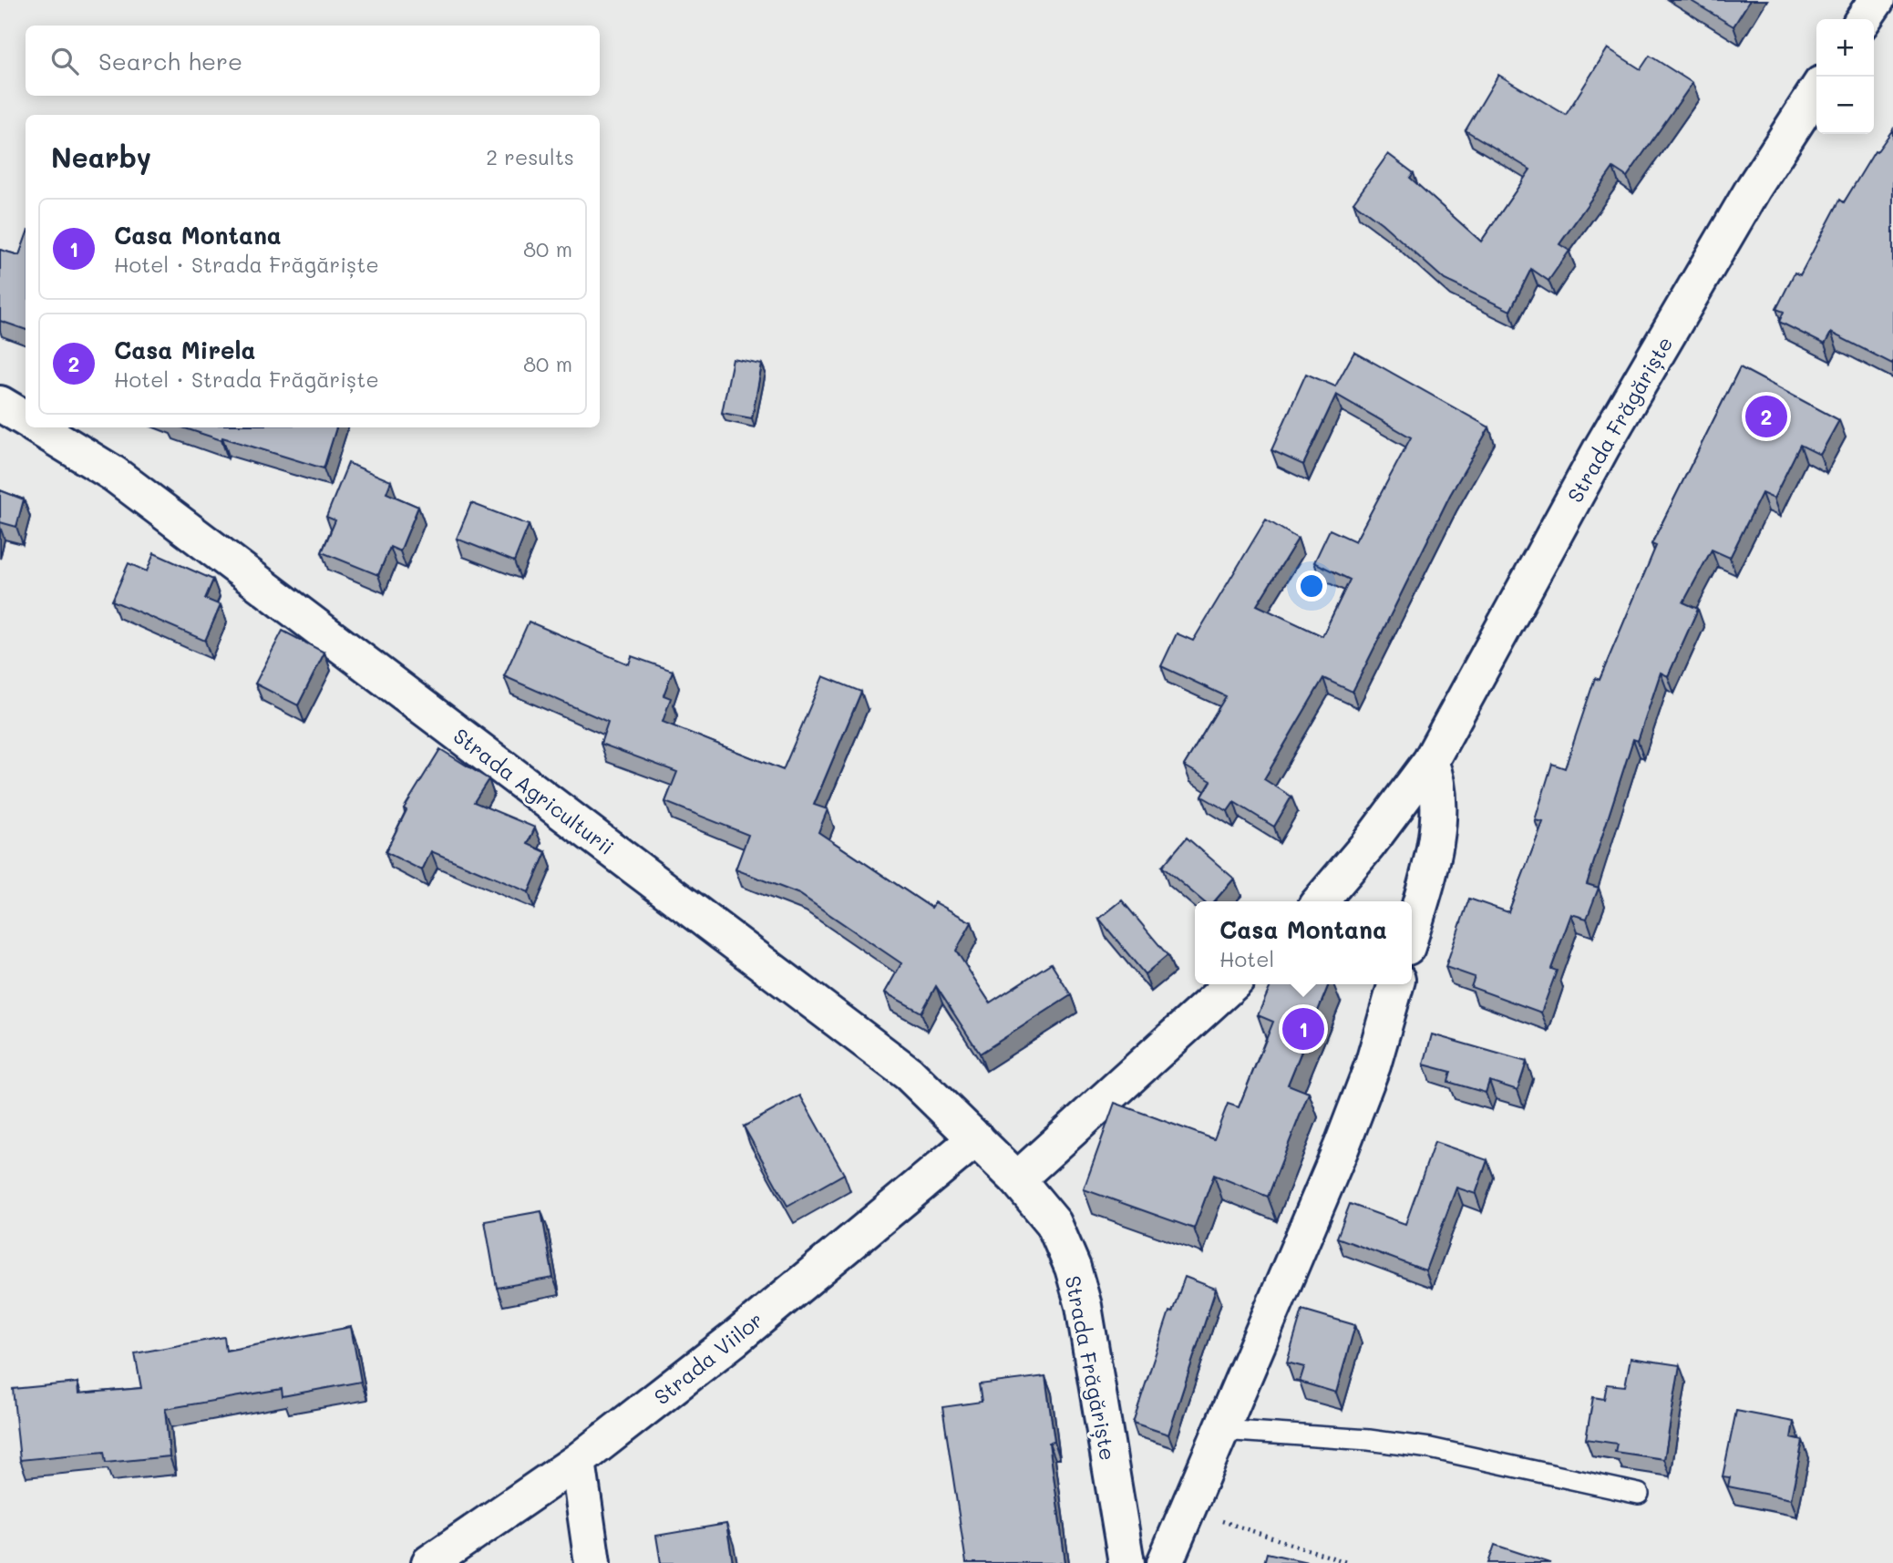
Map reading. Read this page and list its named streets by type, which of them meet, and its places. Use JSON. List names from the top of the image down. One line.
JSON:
{"streets":{"street":["Strada Frăgăriște","Strada Agriculturii","Strada Viilor"]},"crossings":[["Strada Frăgăriște","Strada Agriculturii"],["Strada Agriculturii","Strada Viilor"]],"page":{"map_buttons":["+","−"],"search":"Search here","heading":["Nearby","2 results"],"list":[{"mark":"1","name":"Casa Montana","note":"Hotel · Strada Frăgăriște","value":"80 m"},{"mark":"2","name":"Casa Mirela","note":"Hotel · Strada Frăgăriște","value":"80 m"}],"pins":["2","1"],"popup":["Casa Montana","Hotel"]}}
